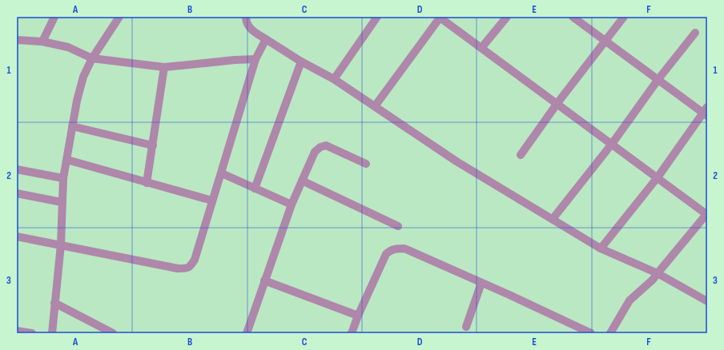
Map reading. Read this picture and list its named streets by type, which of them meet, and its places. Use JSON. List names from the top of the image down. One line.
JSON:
{"grid":{"columns":["A","B","C","D","E","F"],"rows":["1","2","3"]}}
